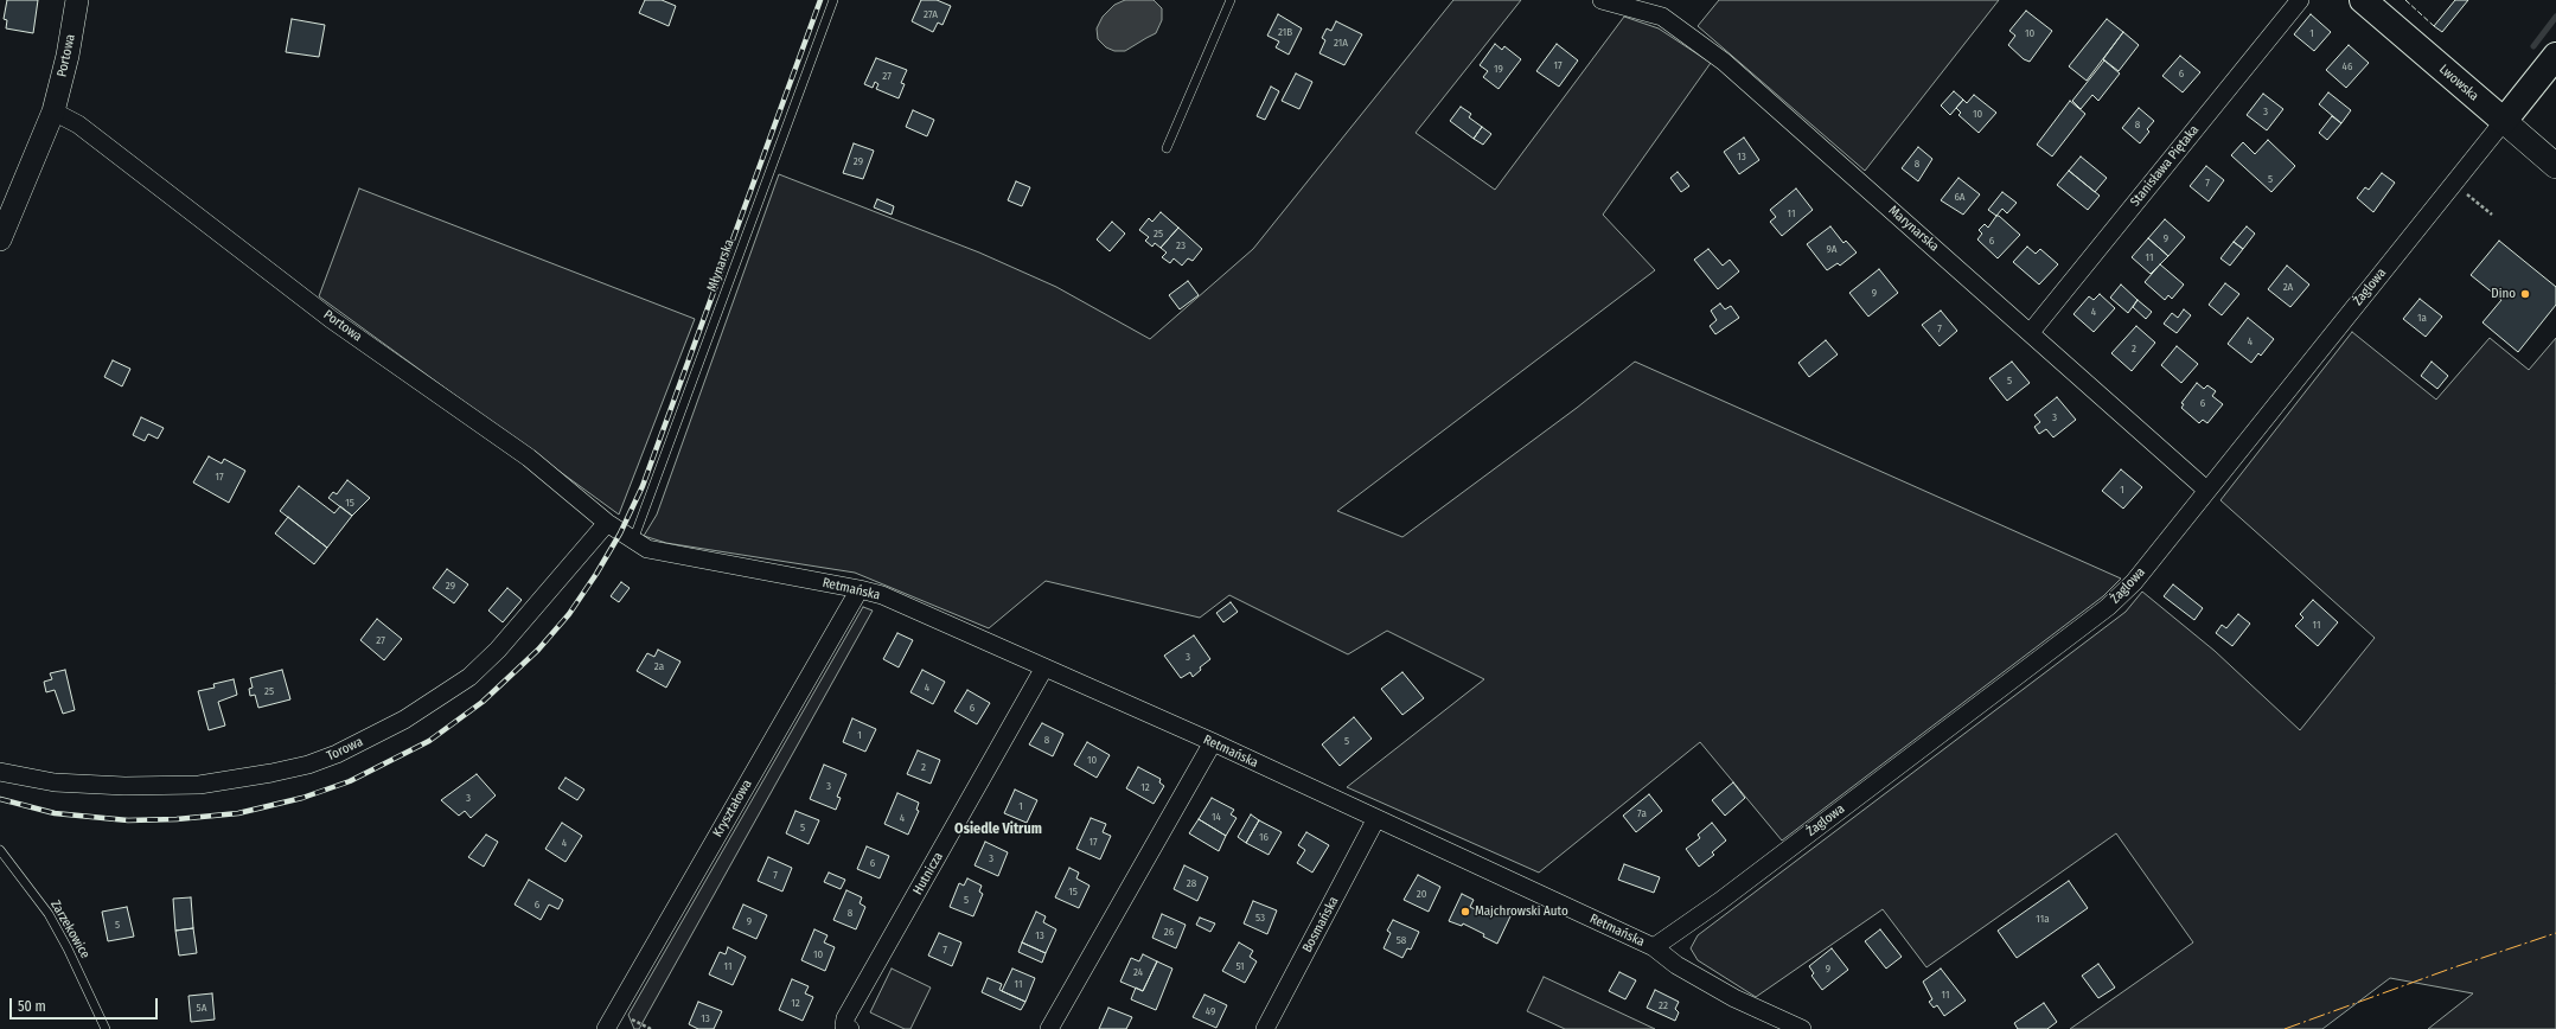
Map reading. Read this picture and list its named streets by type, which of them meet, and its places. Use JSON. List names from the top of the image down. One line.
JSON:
{"streets":{"main road":["Lwowska"],"street":["Portowa","Stanisława Piętaka","Marynarska","Żaglowa","Retmańska","Torowa","Kryształowa","Hutnicza","Bosmańska"],"lane":["Młynarska","Zarzekowice"]},"crossings":[["Portowa","Młynarska"],["Portowa","Retmańska"],["Portowa","Torowa"],["Lwowska","Żaglowa"],["Stanisława Piętaka","Marynarska"],["Marynarska","Żaglowa"],["Młynarska","Retmańska"],["Żaglowa","Retmańska"],["Retmańska","Kryształowa"],["Retmańska","Hutnicza"],["Retmańska","Bosmańska"]],"districts":["Osiedle Vitrum"],"places":["Dino","Majchrowski Auto"],"house_numbers":["27A","21B","10","1","21A","17","46","19","6","27","3","10","8","13","29","8","5","7","6A","11","25","9","6","23","9A","11","2A","9","4","1a","7","4","2","5","6","3","17","1","15","29","11","27","3","2a","4","25","6","1","8","5","10","2","3","12","3","1","7a","14","4","5","16","17","4","3","6","7","28","15","20","5","6","8","53","11a","9","5","26","13","58","7","10","11","51","9","24","11","11","12","22","5A","49","13"],"scale_bar":"50 m"}
